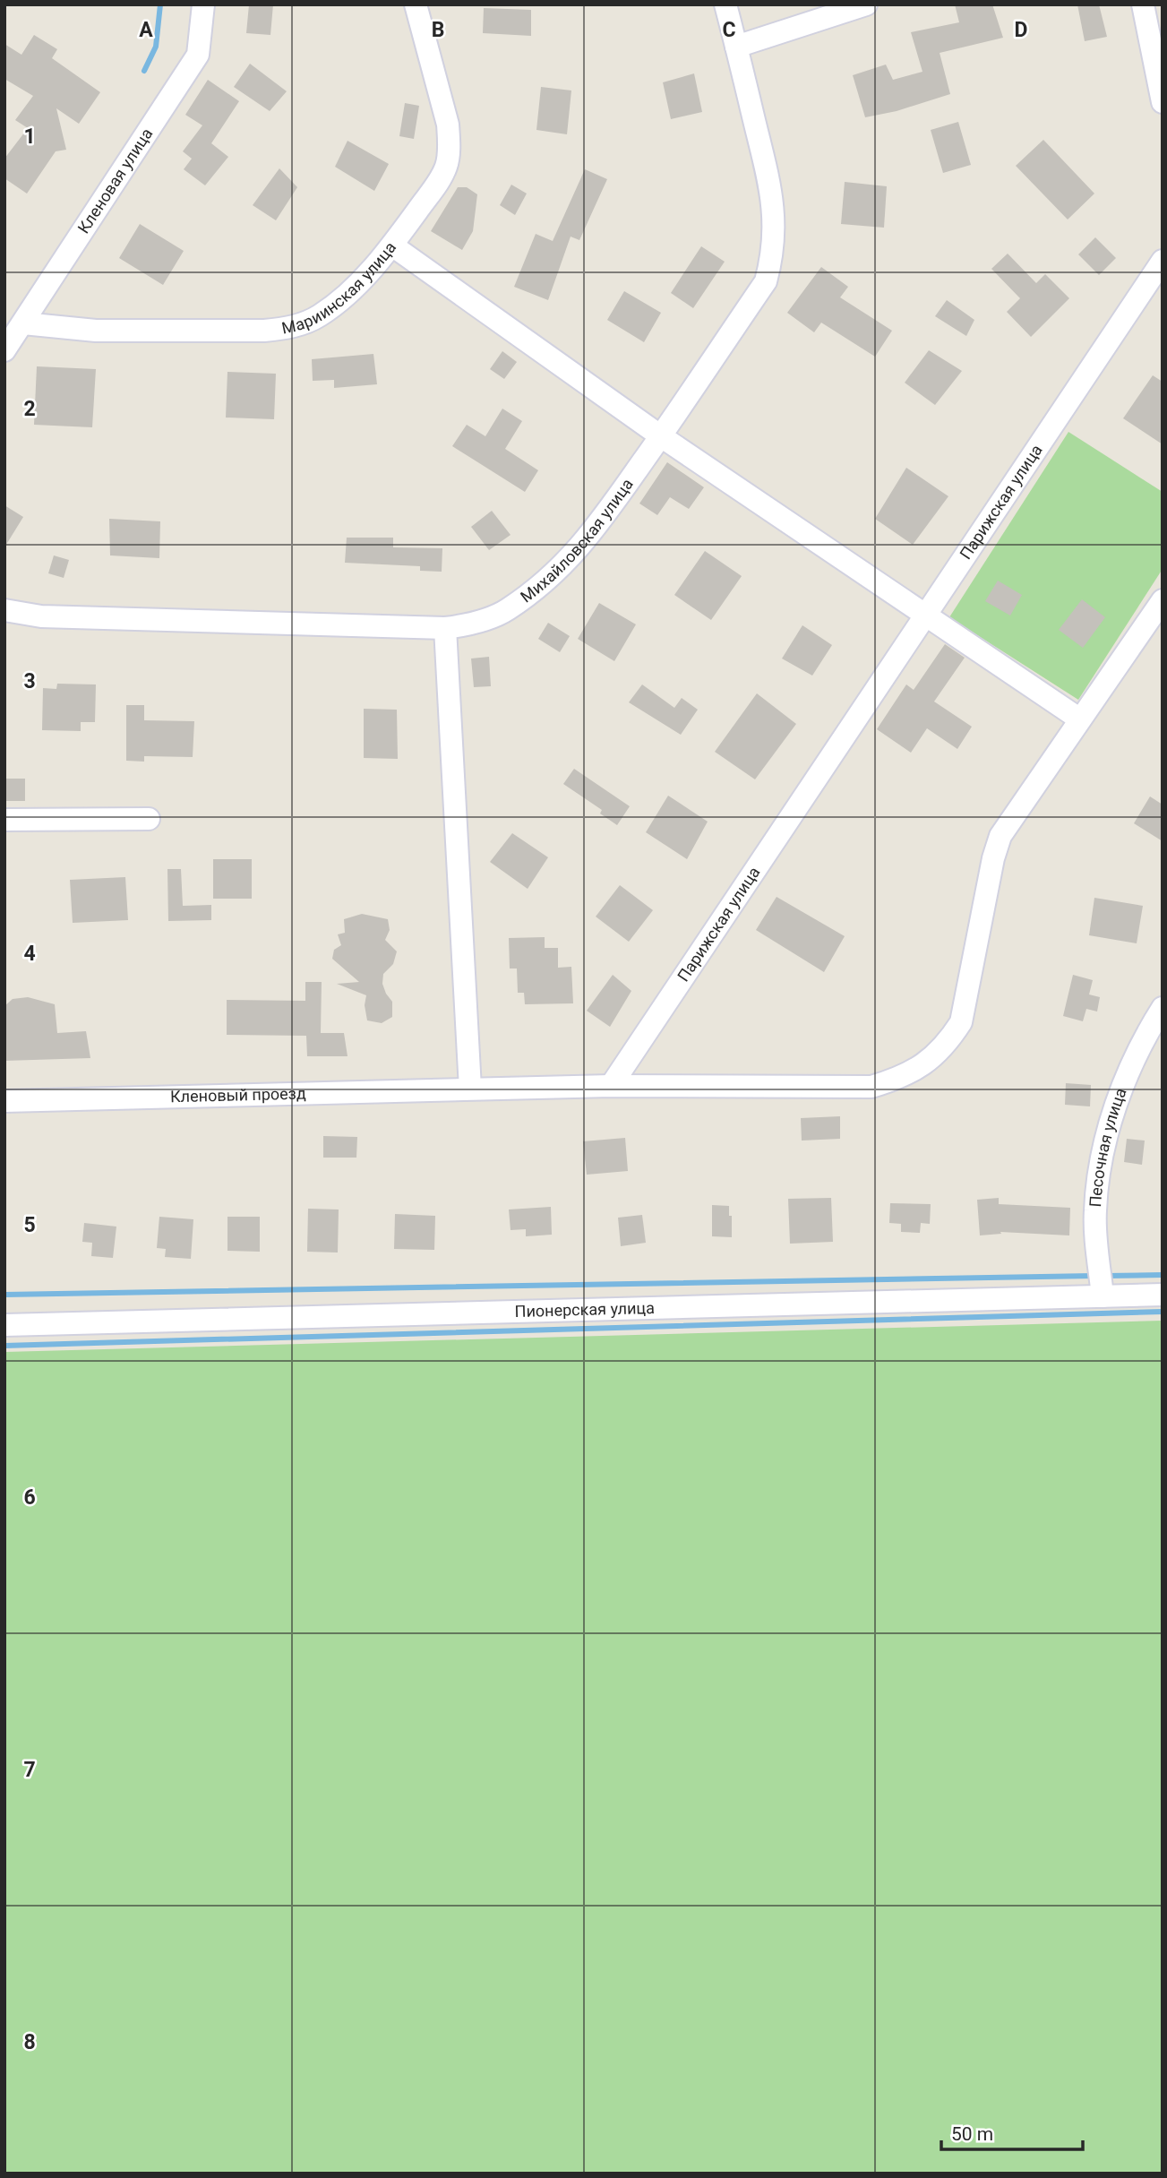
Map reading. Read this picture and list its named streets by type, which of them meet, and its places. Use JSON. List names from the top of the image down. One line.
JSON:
{"streets":{"street":["Кленовая улица","Мариинская улица","Парижская улица","Михайловская улица","Кленовый проезд","Песочная улица","Пионерская улица"]},"crossings":[["Кленовая улица","Мариинская улица"],["Песочная улица","Пионерская улица"]],"scale_bar":"50 m","grid":{"columns":["A","B","C","D"],"rows":["1","2","3","4","5","6","7","8"]}}
